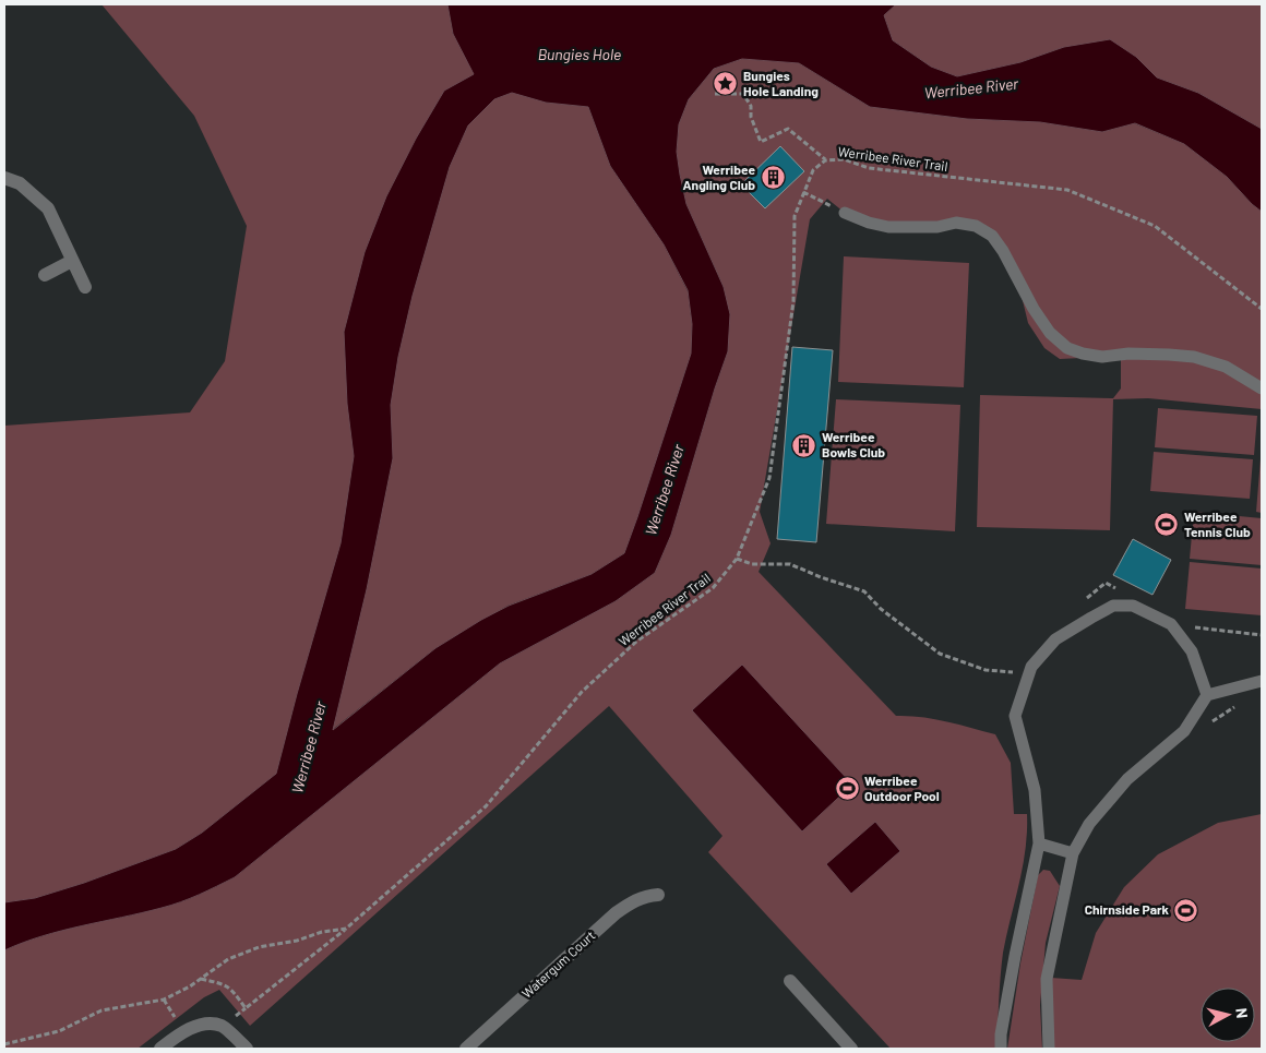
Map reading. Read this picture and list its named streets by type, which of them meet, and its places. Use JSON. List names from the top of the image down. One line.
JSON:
{"streets":{"street":["Watergum Court"],"path":["Werribee River Trail"]},"water":["Bungies Hole","Werribee River"],"places":{"place":["Bungies Hole Landing"],"building":["Werribee Angling Club","Werribee Bowls Club"],"sports":["Werribee Tennis Club","Werribee Outdoor Pool","Chirnside Park"]},"north":"right"}
